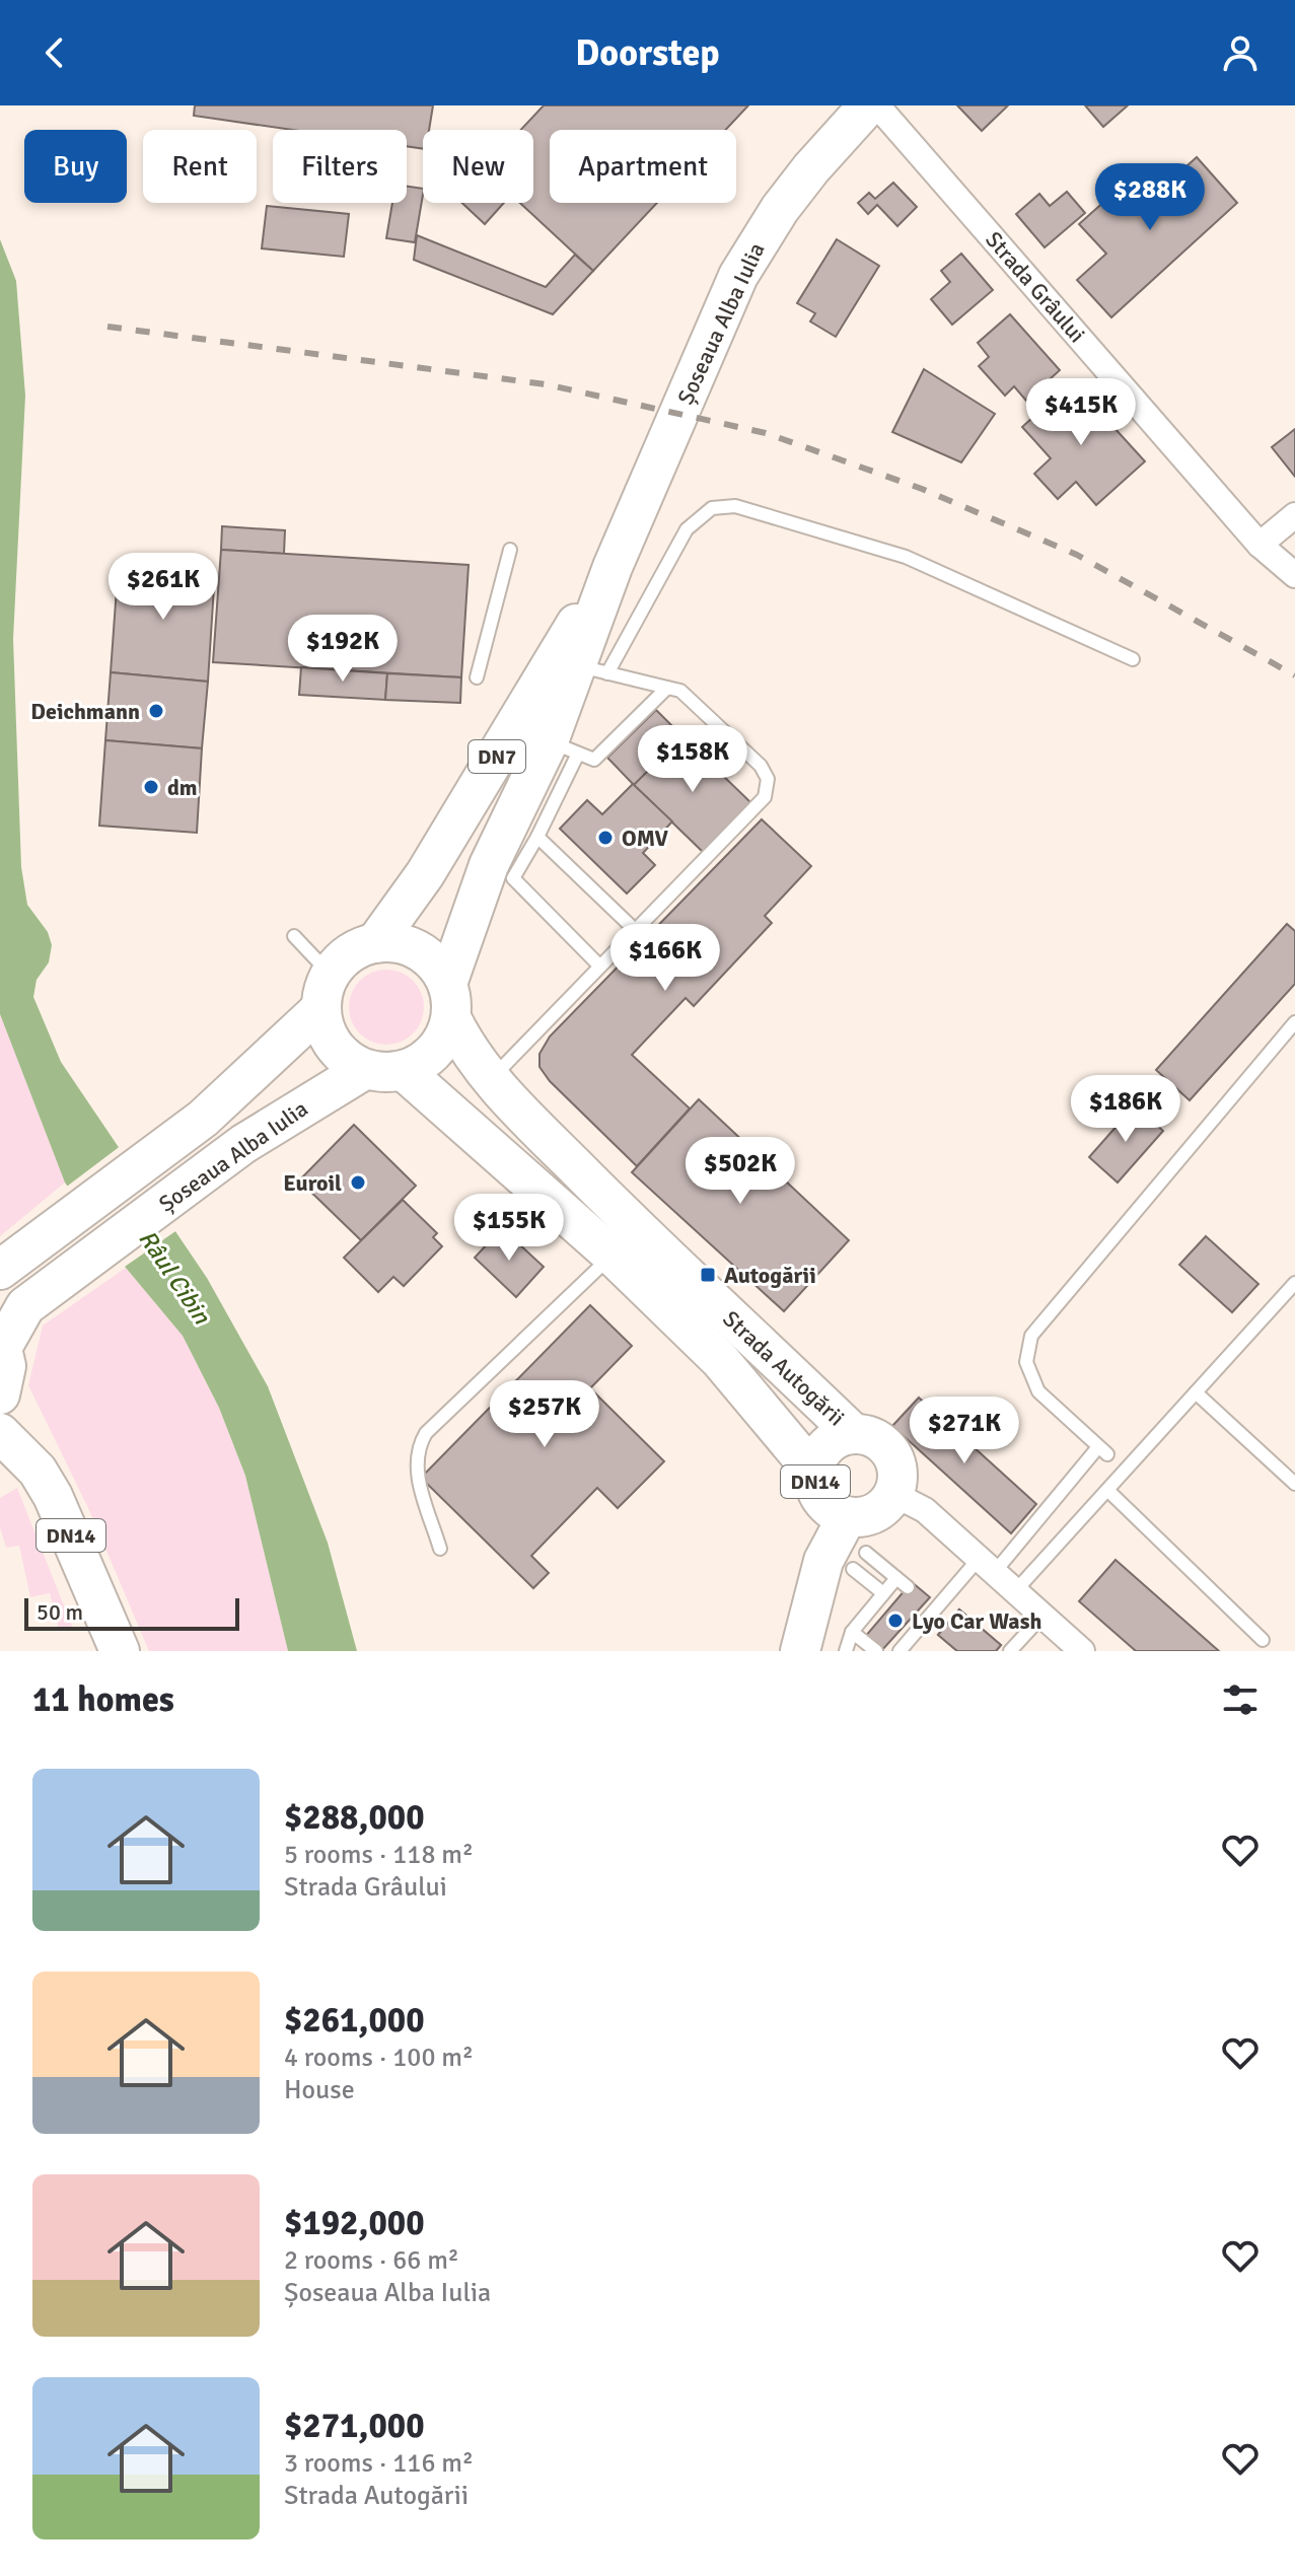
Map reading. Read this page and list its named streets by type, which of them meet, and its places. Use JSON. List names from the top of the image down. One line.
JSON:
{"streets":{"main road":["Șoseaua Alba Iulia","DN7","Strada Autogării","DN14"],"street":["Strada Grâului"]},"crossings":[["Șoseaua Alba Iulia","DN7"],["Șoseaua Alba Iulia","Strada Autogării"],["DN7","Strada Autogării"],["Strada Autogării","DN14"]],"water":["Râul Cibin"],"places":{"other":["Deichmann","dm","OMV","Euroil","Lyo Car Wash"],"transit":["Autogării"]},"scale_bar":"50 m","page":{"header":"Doorstep","chip":["Buy","Rent","Filters","New","Apartment"],"price":["$288K","$415K","$261K","$192K","$158K","$166K","$186K","$502K","$155K","$257K","$271K"],"scale":"50 m","heading":"11 homes","list":[{"name":"$288,000","note":"5 rooms · 118 m² · Strada Grâului"},{"name":"$261,000","note":"4 rooms · 100 m² · House"},{"name":"$192,000","note":"2 rooms · 66 m² · Șoseaua Alba Iulia"},{"name":"$271,000","note":"3 rooms · 116 m² · Strada Autogării"}]}}
